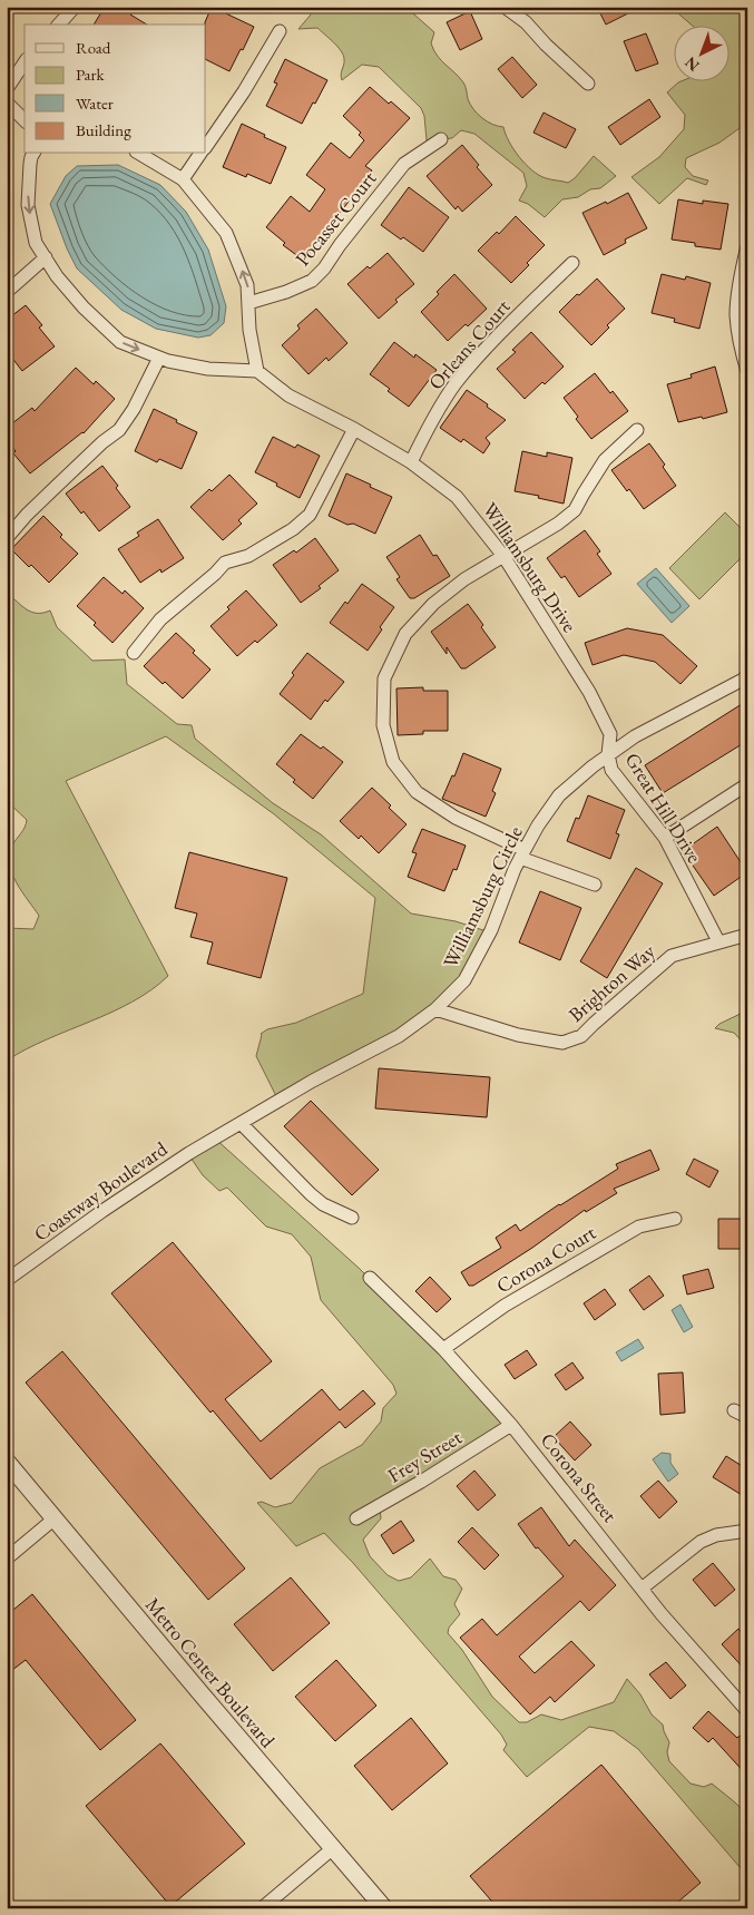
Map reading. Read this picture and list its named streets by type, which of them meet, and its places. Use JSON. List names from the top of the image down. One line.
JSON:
{"streets":{"street":["Pocasset Court","Orleans Court","Williamsburg Drive","Great Hill Drive","Williamsburg Circle","Brighton Way","Coastway Boulevard","Corona Court","Frey Street","Corona Street","Metro Center Boulevard"]},"crossings":[["Orleans Court","Williamsburg Drive"],["Williamsburg Drive","Great Hill Drive"],["Williamsburg Drive","Williamsburg Circle"],["Great Hill Drive","Williamsburg Circle"],["Great Hill Drive","Brighton Way"],["Williamsburg Circle","Brighton Way"],["Williamsburg Circle","Coastway Boulevard"],["Corona Court","Corona Street"],["Frey Street","Corona Street"]],"legend":["Road","Park","Water","Building"],"north":"bottom left"}
